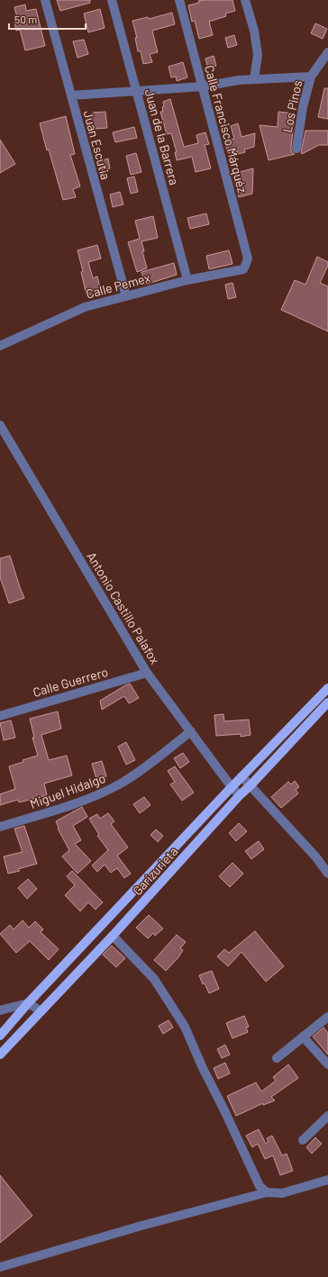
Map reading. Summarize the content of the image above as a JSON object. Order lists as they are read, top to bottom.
{
  "streets": {
    "main road": ["Garizurieta"],
    "street": [
      "Los Pinos",
      "Calle Francisco Márquéz",
      "Juan de la Barrera",
      "Juan Escutia",
      "Calle Pemex",
      "Antonio Castillo Palafox",
      "Calle Guerrero",
      "Miguel Hidalgo"
    ]
  },
  "crossings": [
    ["Calle Francisco Márquéz", "Calle Pemex"],
    ["Juan de la Barrera", "Calle Pemex"],
    ["Juan Escutia", "Calle Pemex"],
    ["Antonio Castillo Palafox", "Calle Guerrero"],
    ["Antonio Castillo Palafox", "Miguel Hidalgo"],
    ["Antonio Castillo Palafox", "Garizurieta"]
  ],
  "scale_bar": "50 m"
}
